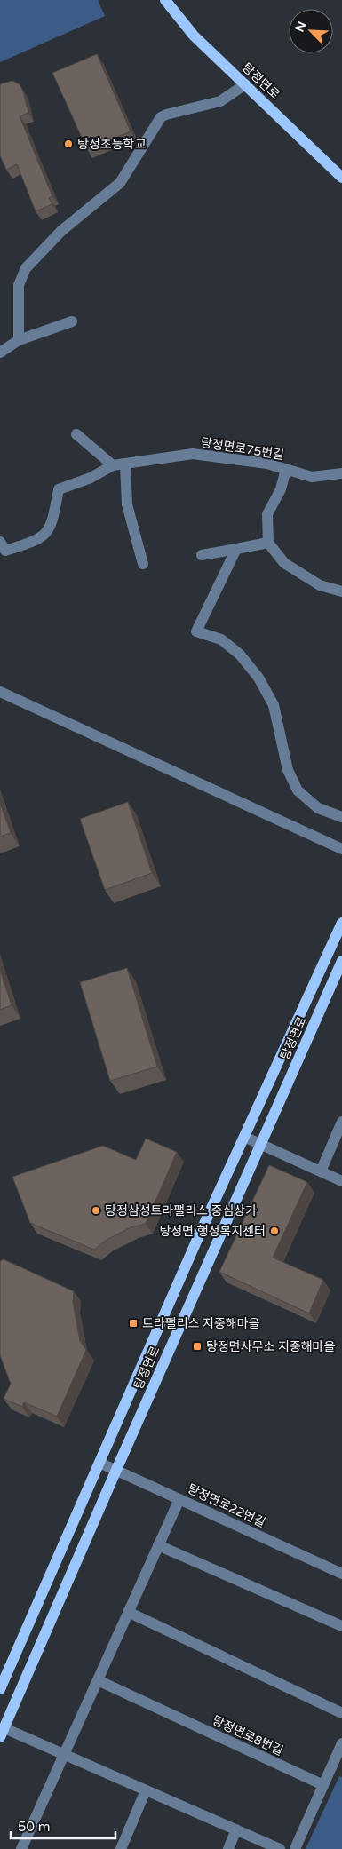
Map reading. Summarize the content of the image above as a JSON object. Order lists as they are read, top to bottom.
{
  "streets": {
    "main road": ["탕정면로"],
    "street": ["탕정면로75번길", "탕정면로22번길", "탕정면로8번길"]
  },
  "crossings": [
    ["탕정면로", "탕정면로22번길"]
  ],
  "places": {
    "other": ["탕정초등학교", "탕정삼성트라팰리스 중심상가", "탕정면 행정복지센터"],
    "transit": ["트라팰리스 지중해마을", "탕정면사무소 지중해마을"]
  },
  "scale_bar": "50 m",
  "north": "top left"
}
